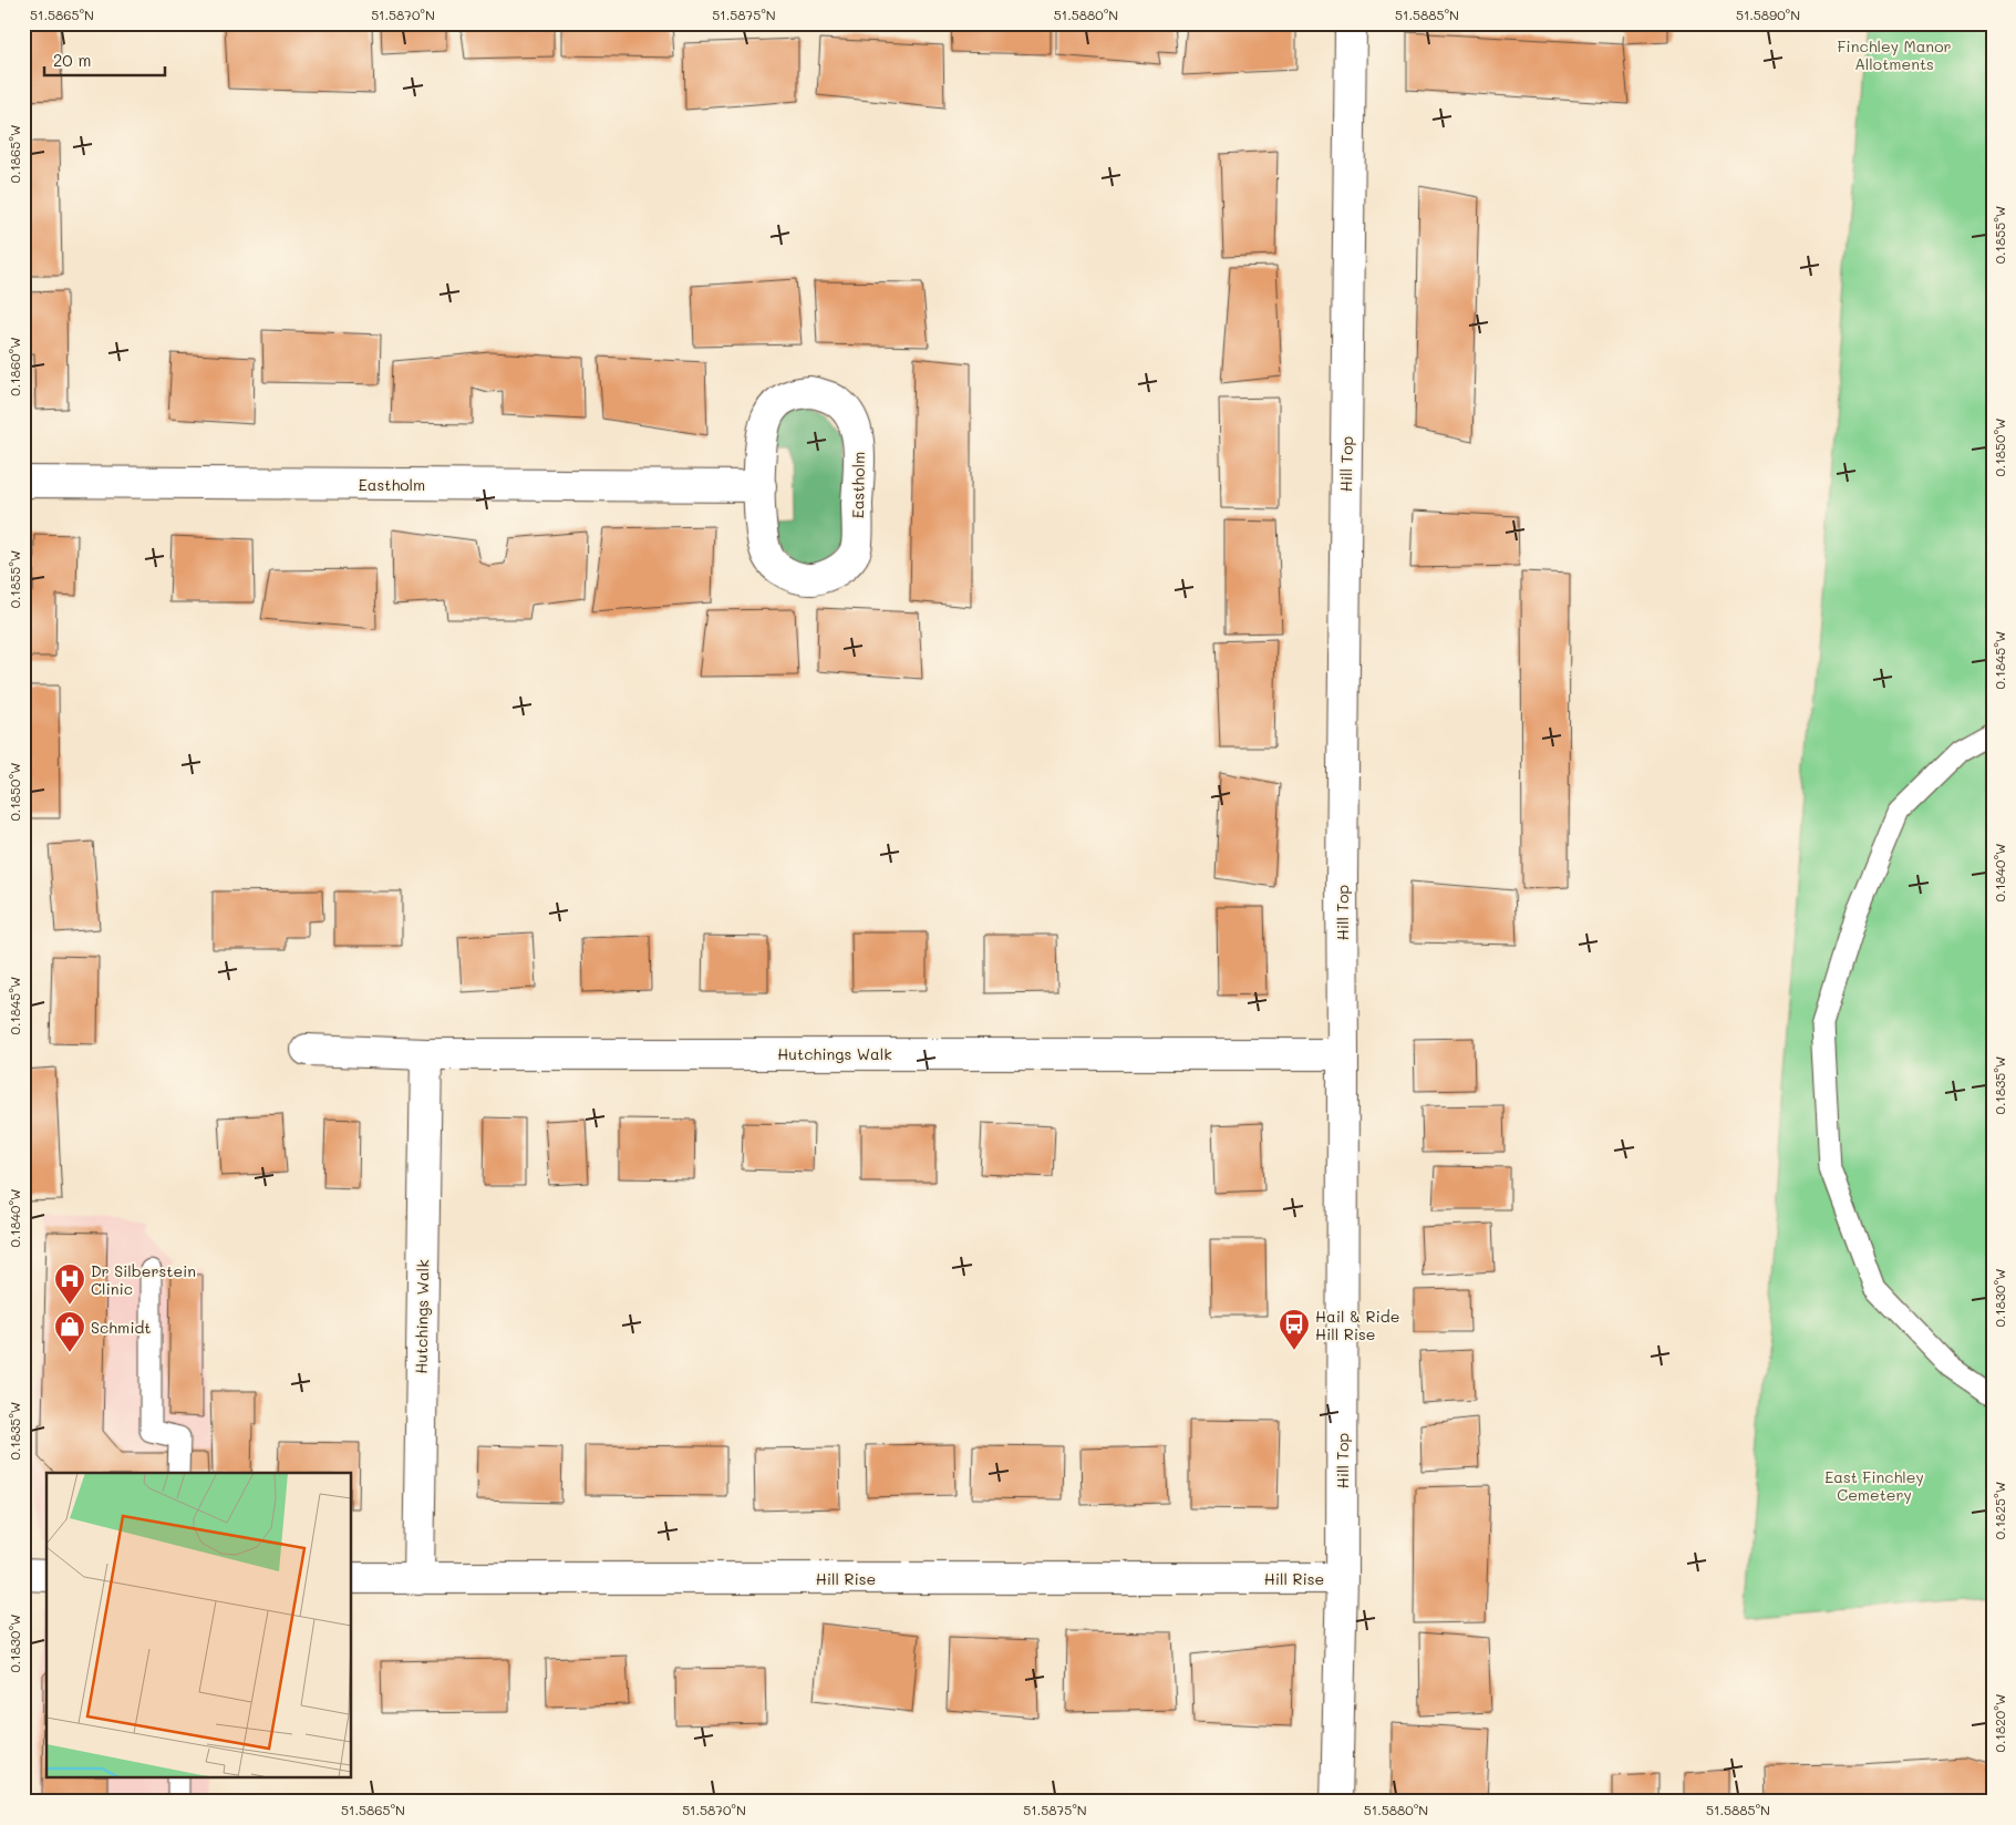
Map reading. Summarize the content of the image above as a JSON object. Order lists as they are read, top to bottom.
{
  "streets": {
    "street": [
      "Hill Top",
      "Eastholm",
      "Hutchings Walk",
      "Hill Rise"
    ]
  },
  "crossings": [
    ["Hill Top", "Hutchings Walk"],
    ["Hill Top", "Hill Rise"],
    ["Hutchings Walk", "Hill Rise"]
  ],
  "parks": ["Finchley Manor Allotments", "East Finchley Cemetery"],
  "places": {
    "hospital": ["Dr Silberstein Clinic"],
    "bus stop": ["Hail & Ride Hill Rise"],
    "shop": ["Schmidt"]
  },
  "scale_bar": "20 m",
  "coordinates": [
    "51.5865°N",
    "51.5870°N",
    "51.5875°N",
    "51.5880°N",
    "51.5885°N",
    "51.5890°N",
    "0.1865°W",
    "0.1855°W",
    "0.1860°W",
    "0.1850°W",
    "0.1845°W",
    "0.1840°W",
    "0.1835°W",
    "0.1830°W",
    "0.1825°W",
    "0.1820°W"
  ]
}
